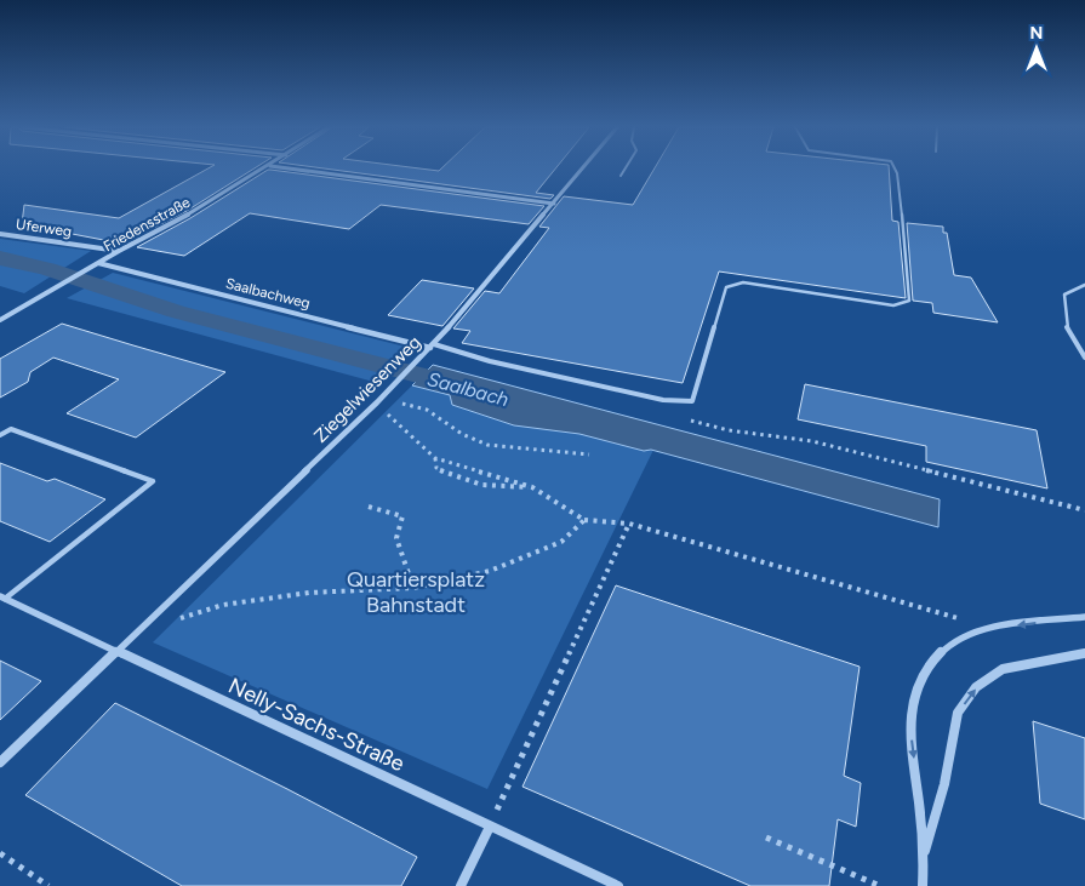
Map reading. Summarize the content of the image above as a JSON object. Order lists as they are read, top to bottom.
{
  "streets": {
    "street": [
      "Friedensstraße",
      "Uferweg",
      "Saalbachweg",
      "Ziegelwiesenweg",
      "Nelly-Sachs-Straße"
    ]
  },
  "crossings": [
    ["Friedensstraße", "Uferweg"],
    ["Friedensstraße", "Saalbachweg"],
    ["Saalbachweg", "Ziegelwiesenweg"],
    ["Ziegelwiesenweg", "Nelly-Sachs-Straße"]
  ],
  "water": ["Saalbach"],
  "parks": ["Quartiersplatz Bahnstadt"],
  "north": "top"
}
